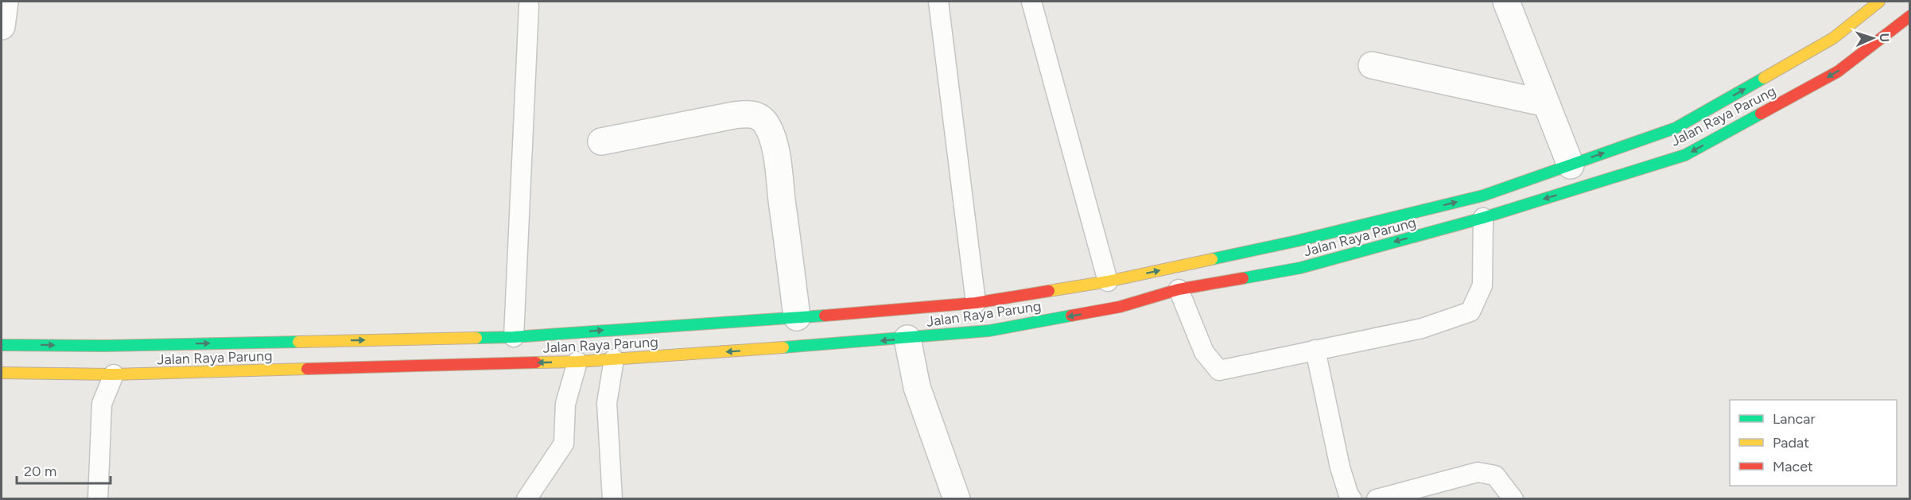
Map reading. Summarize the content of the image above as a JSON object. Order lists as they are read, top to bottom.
{
  "streets": {
    "highway": ["Jalan Raya Parung"]
  },
  "legend": ["Lancar", "Padat", "Macet"],
  "scale_bar": "20 m",
  "north": "right"
}
